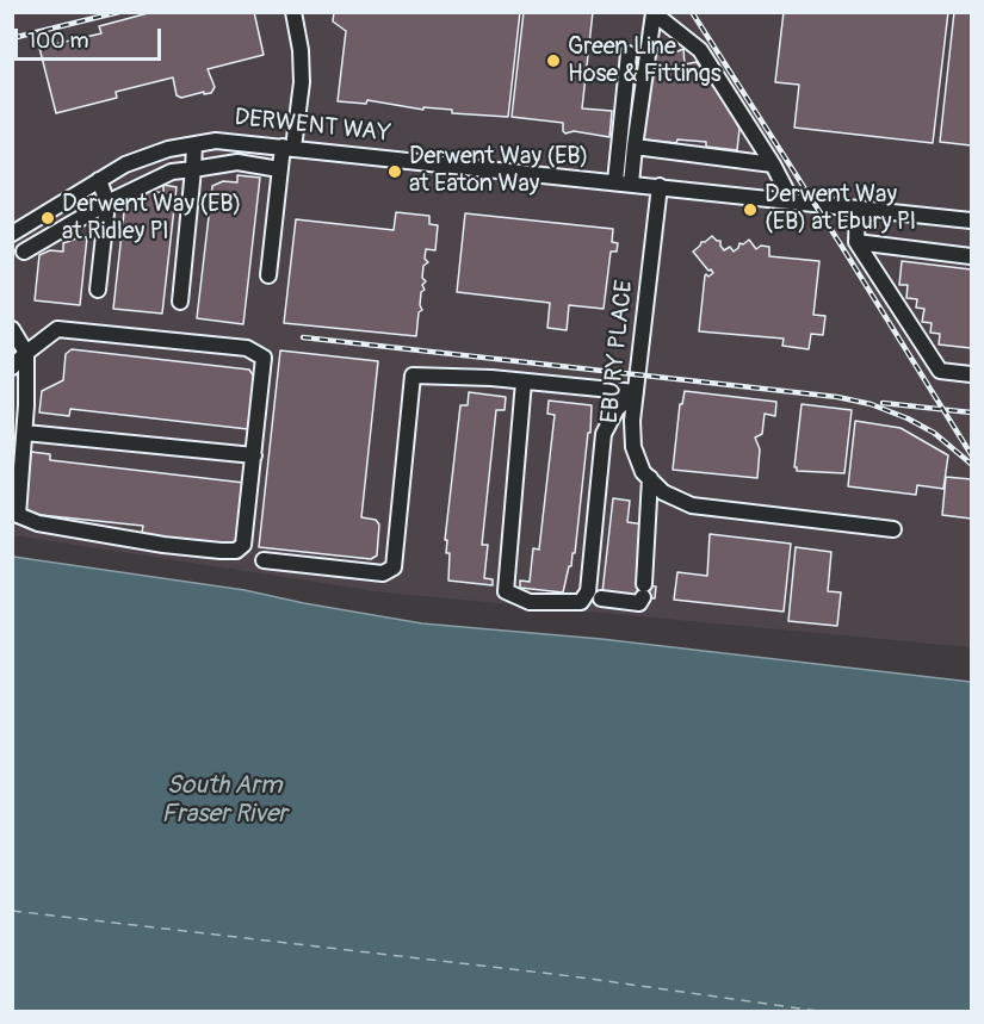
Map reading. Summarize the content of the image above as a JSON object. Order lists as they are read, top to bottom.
{
  "streets": {
    "street": ["DERWENT WAY", "EBURY PLACE"]
  },
  "crossings": [
    ["DERWENT WAY", "EBURY PLACE"]
  ],
  "water": ["South Arm Fraser River"],
  "places": [
    "Green Line Hose & Fittings",
    "Derwent Way (EB) at Eaton Way",
    "Derwent Way (EB) at Ebury Pl",
    "Derwent Way (EB) at Ridley Pl"
  ],
  "scale_bar": "100 m"
}
